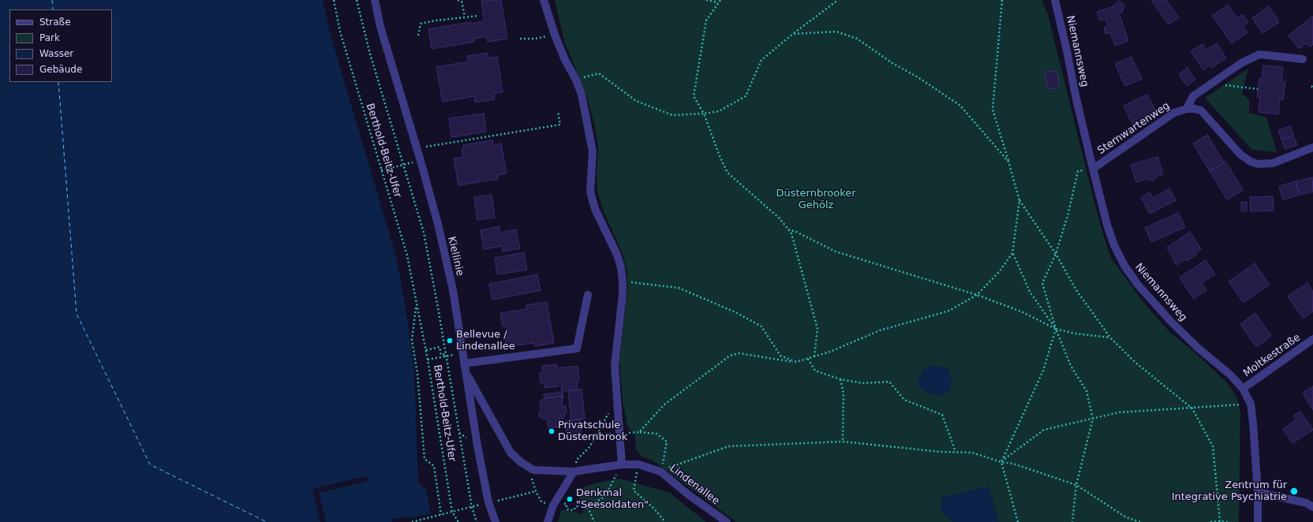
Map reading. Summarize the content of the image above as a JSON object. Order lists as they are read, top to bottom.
{
  "streets": {
    "street": [
      "Niemannsweg",
      "Sternwartenweg",
      "Kiellinie",
      "Moltkestraße",
      "Lindenallee"
    ],
    "path": ["Berthold-Beitz-Ufer"]
  },
  "crossings": [
    ["Niemannsweg", "Sternwartenweg"],
    ["Niemannsweg", "Moltkestraße"]
  ],
  "parks": ["Düsternbrooker Gehölz"],
  "places": [
    "Bellevue / Lindenallee",
    "Privatschule Düsternbrook",
    "Zentrum für Integrative Psychiatrie",
    "Denkmal \"Seesoldaten\""
  ],
  "legend": [
    "Straße",
    "Park",
    "Wasser",
    "Gebäude"
  ]
}
